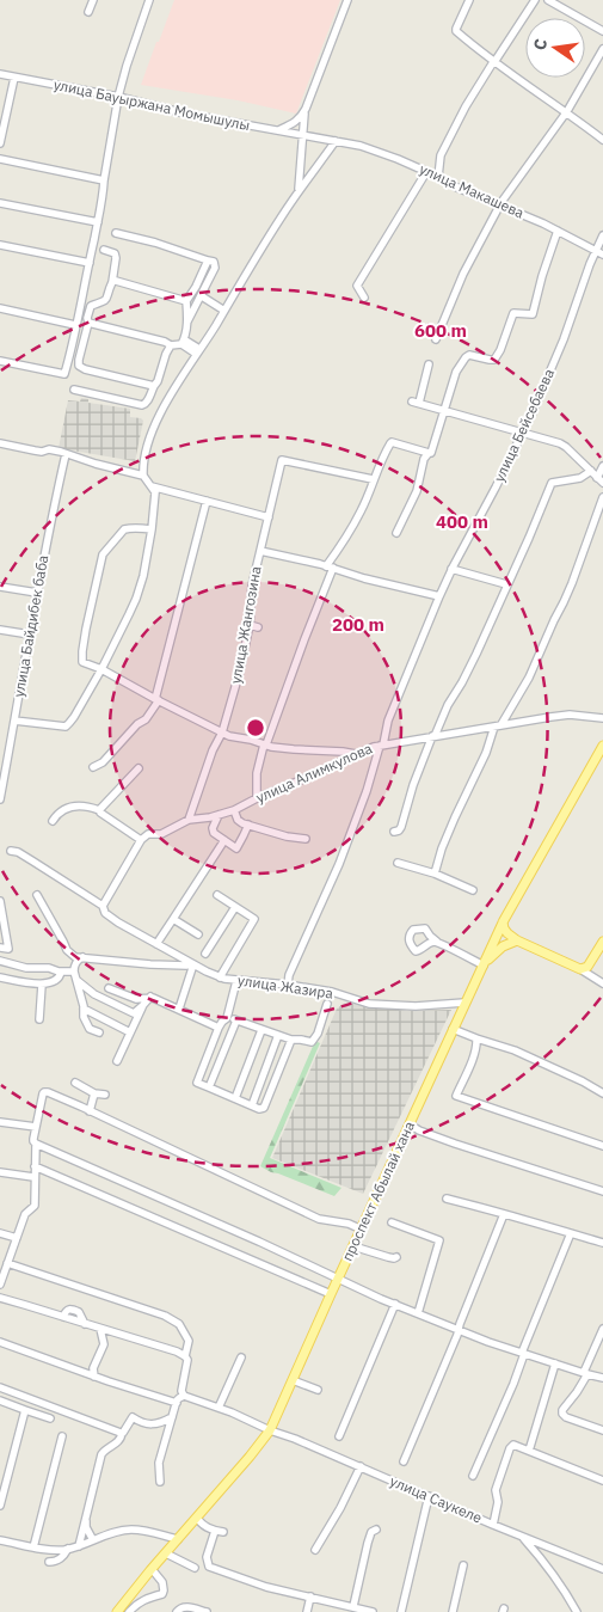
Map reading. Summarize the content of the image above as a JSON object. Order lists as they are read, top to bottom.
{
  "streets": {
    "main road": ["проспект Абылай хана"],
    "street": [
      "улица Бауыржана Момышулы",
      "улица Макашева",
      "улица Бейсебаева",
      "улица Жангозина",
      "улица Байдибек баба",
      "улица Алимкулова",
      "улица Жазира",
      "улица Саукеле"
    ]
  },
  "crossings": [
    ["улица Бауыржана Момышулы", "улица Макашева"],
    ["улица Макашева", "улица Бейсебаева"],
    ["улица Бейсебаева", "улица Алимкулова"],
    ["улица Бейсебаева", "улица Жазира"],
    ["улица Жангозина", "улица Алимкулова"],
    ["улица Жазира", "проспект Абылай хана"],
    ["проспект Абылай хана", "улица Саукеле"]
  ],
  "north": "left",
  "rings": ["600 m", "400 m", "200 m"]
}
